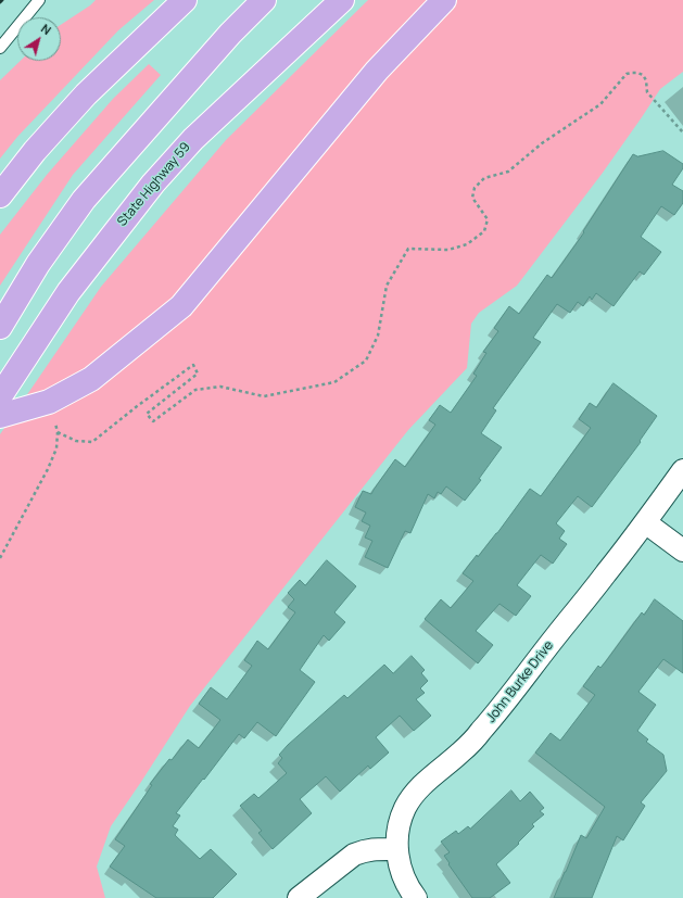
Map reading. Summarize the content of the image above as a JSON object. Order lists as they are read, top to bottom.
{
  "streets": {
    "main road": ["State Highway 59"],
    "street": ["John Burke Drive"]
  },
  "north": "top right"
}
